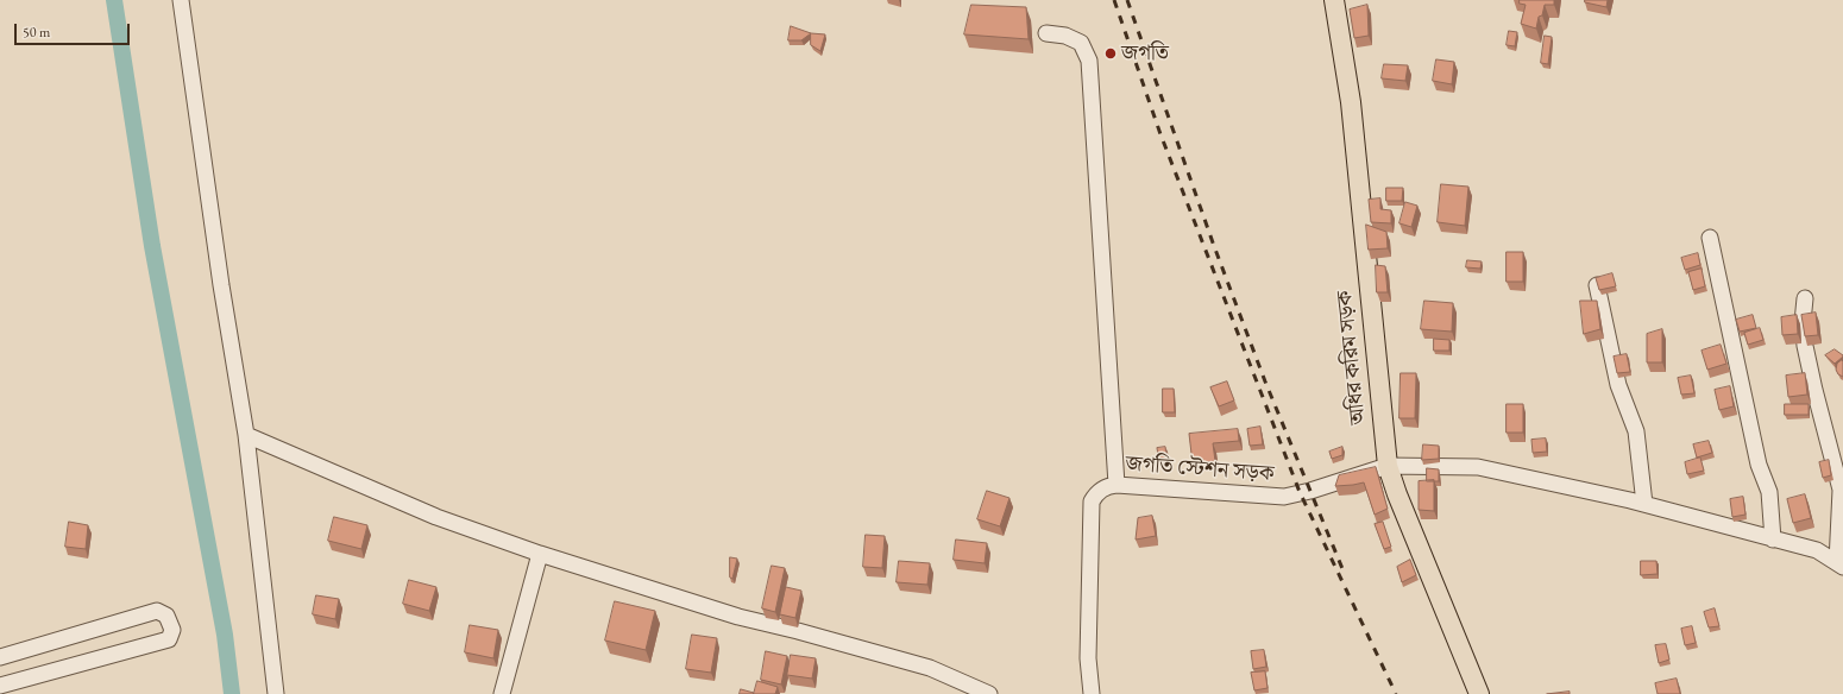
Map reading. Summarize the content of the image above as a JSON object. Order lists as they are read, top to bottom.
{
  "streets": {
    "main road": ["অধির করিম সড়ক"],
    "street": ["জগতি স্টেশন সড়ক"]
  },
  "crossings": [
    ["অধির করিম সড়ক", "জগতি স্টেশন সড়ক"]
  ],
  "places": ["জগতি"],
  "scale_bar": "50 m"
}
